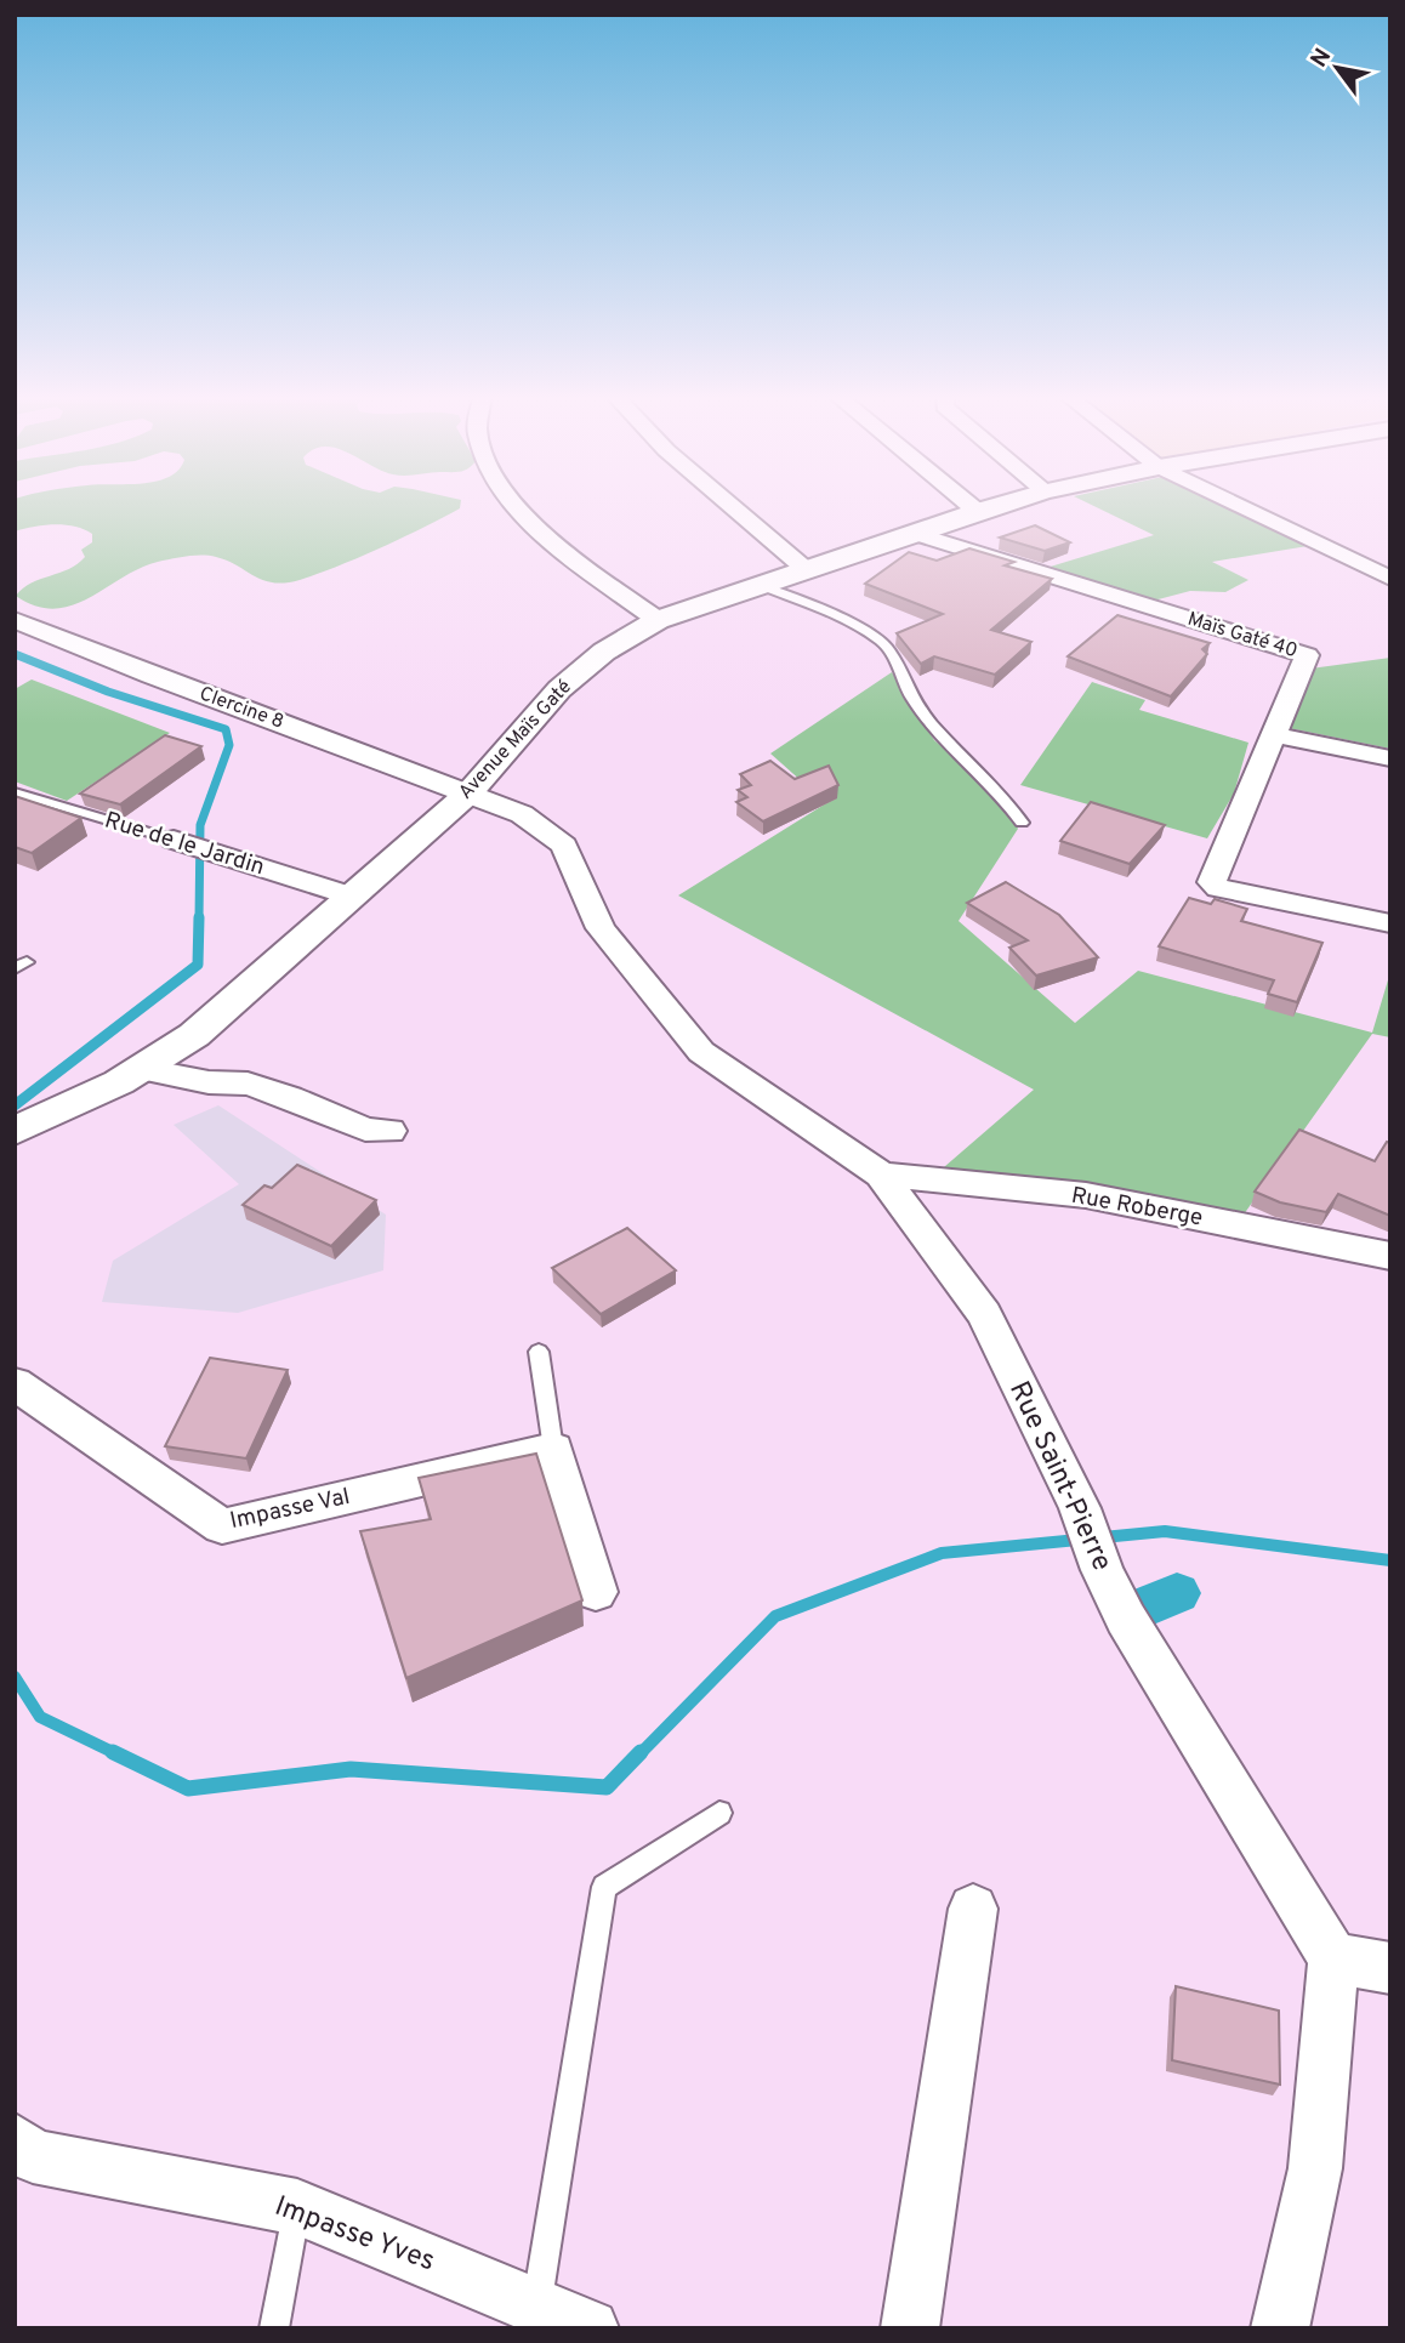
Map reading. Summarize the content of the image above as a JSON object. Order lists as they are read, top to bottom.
{
  "streets": {
    "street": [
      "Maïs Gaté 40",
      "Clercine 8",
      "Avenue Maïs Gaté",
      "Rue de le Jardin",
      "Rue Roberge",
      "Rue Saint-Pierre",
      "Impasse Val",
      "Impasse Yves"
    ]
  },
  "crossings": [
    ["Maïs Gaté 40", "Avenue Maïs Gaté"],
    ["Clercine 8", "Avenue Maïs Gaté"],
    ["Clercine 8", "Rue Saint-Pierre"],
    ["Avenue Maïs Gaté", "Rue de le Jardin"],
    ["Avenue Maïs Gaté", "Rue Saint-Pierre"],
    ["Rue Roberge", "Rue Saint-Pierre"]
  ],
  "north": "top left"
}
